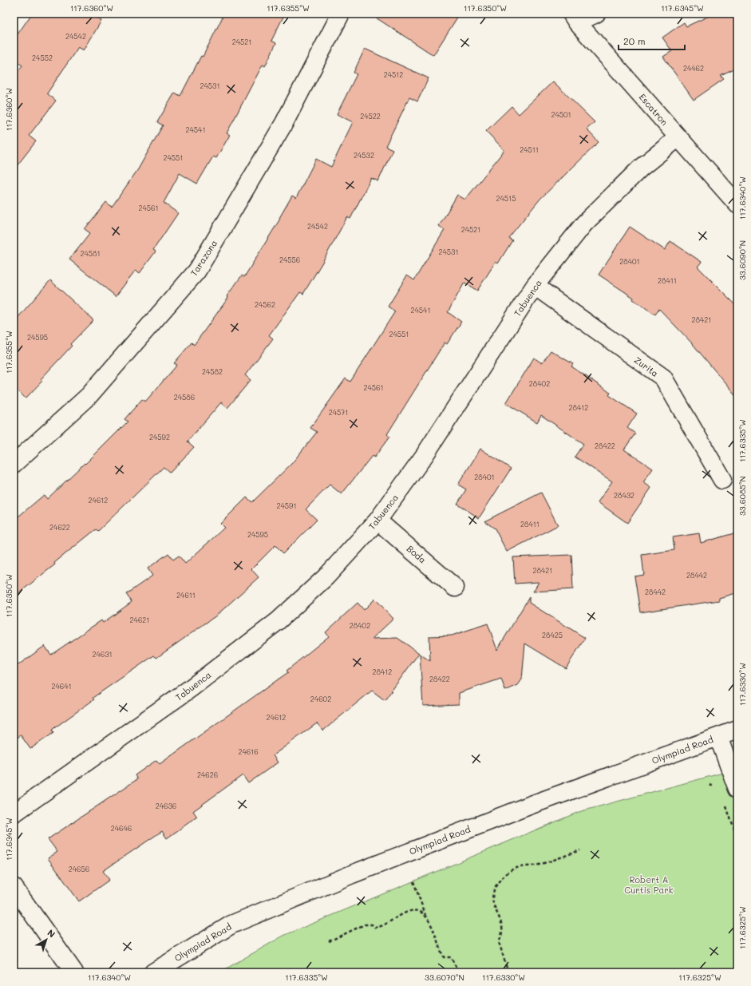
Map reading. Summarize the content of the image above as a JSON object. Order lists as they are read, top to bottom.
{
  "streets": {
    "street": [
      "Escatron",
      "Tarazona",
      "Tabuenca",
      "Zurita",
      "Boda",
      "Olympiad Road"
    ]
  },
  "crossings": [
    ["Escatron", "Tabuenca"],
    ["Tabuenca", "Zurita"],
    ["Tabuenca", "Boda"]
  ],
  "parks": ["Robert A Curtis Park"],
  "house_numbers": [
    "24542",
    "24521",
    "24552",
    "24462",
    "24512",
    "24531",
    "24501",
    "24522",
    "24541",
    "24511",
    "24532",
    "24551",
    "24515",
    "24561",
    "24542",
    "24521",
    "24531",
    "24581",
    "24556",
    "28401",
    "28411",
    "24562",
    "24541",
    "28421",
    "24551",
    "24595",
    "24582",
    "28402",
    "24561",
    "24586",
    "28412",
    "24571",
    "24592",
    "28422",
    "28401",
    "28432",
    "24612",
    "24591",
    "28411",
    "24622",
    "24595",
    "28421",
    "28442",
    "28442",
    "24611",
    "24621",
    "28402",
    "28425",
    "24631",
    "28412",
    "28422",
    "24641",
    "24602",
    "24612",
    "24616",
    "24626",
    "24636",
    "24646",
    "24656"
  ],
  "scale_bar": "20 m",
  "north": "top right",
  "coordinates": [
    "117.6360°W",
    "117.6355°W",
    "117.6350°W",
    "117.6345°W",
    "117.6340°W",
    "33.6090°N",
    "117.6335°W",
    "33.6085°N",
    "117.6330°W",
    "117.6325°W",
    "33.6070°N"
  ]
}
